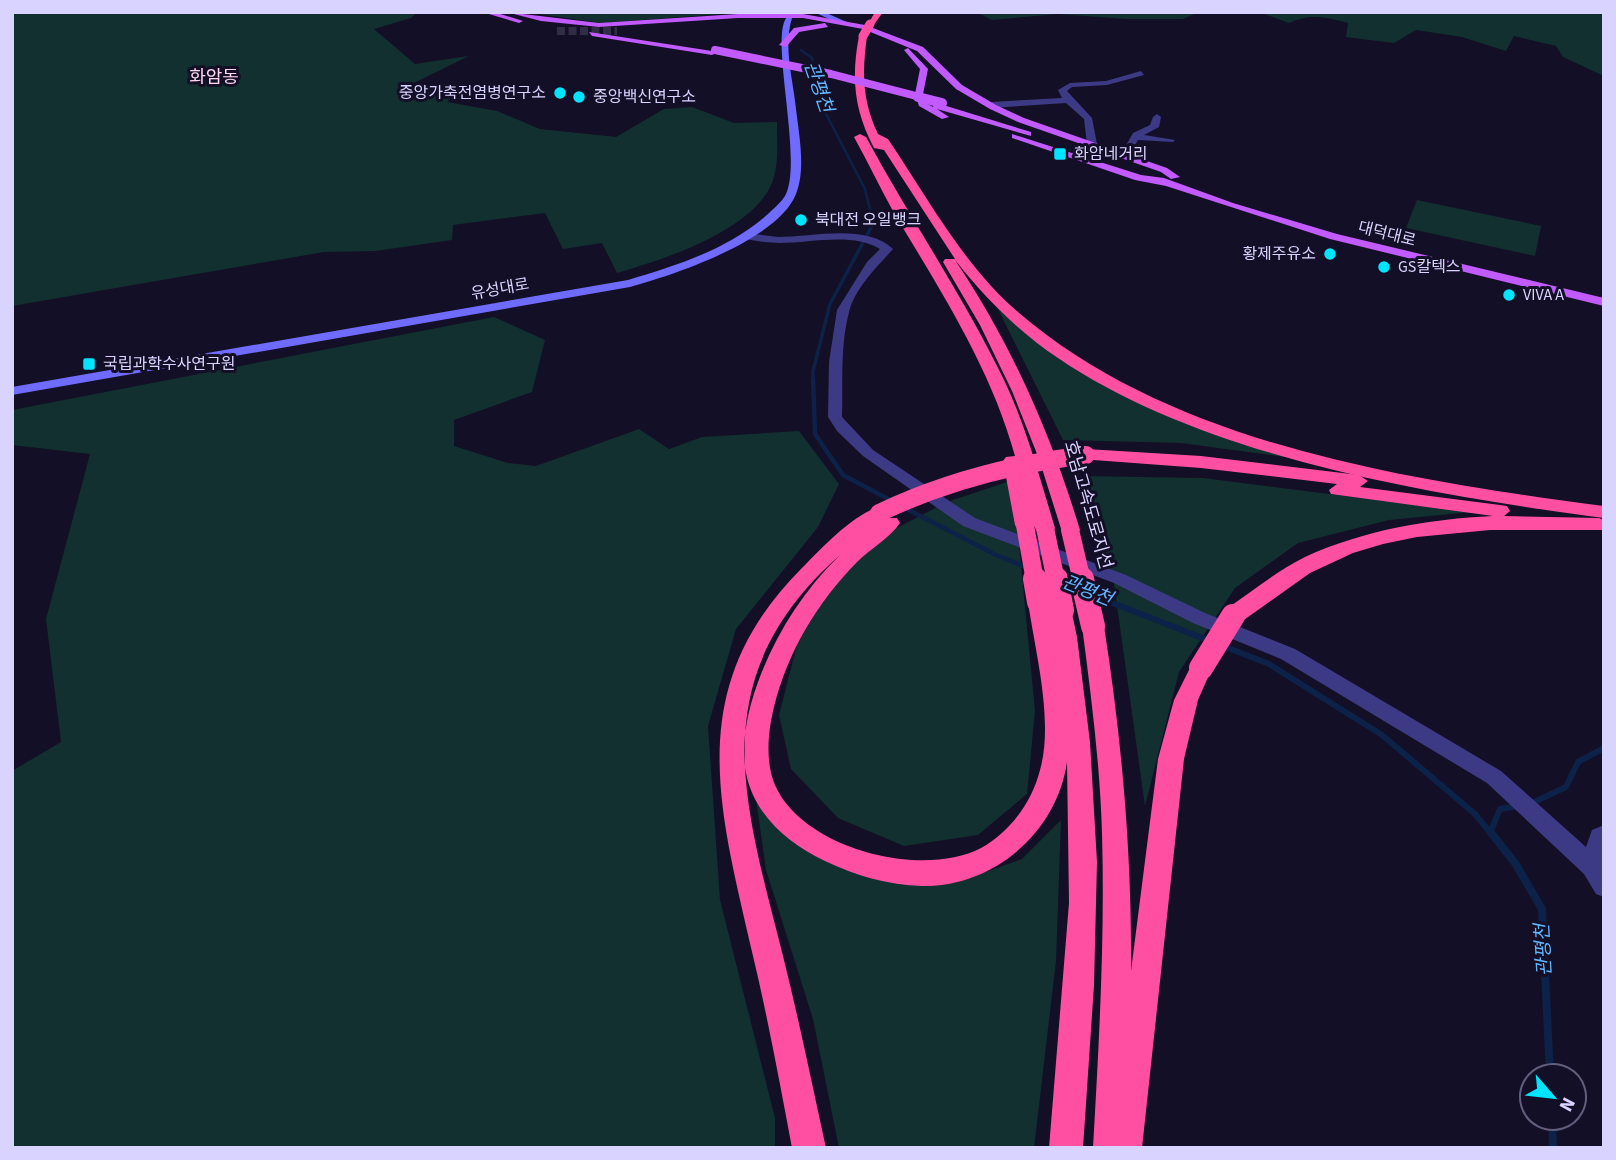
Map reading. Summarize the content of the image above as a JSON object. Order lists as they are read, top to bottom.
{
  "streets": {
    "highway": ["호남고속도로지선"],
    "main road": ["대덕대로", "유성대로"]
  },
  "crossings": [
    ["대덕대로", "유성대로"],
    ["대덕대로", "호남고속도로지선"]
  ],
  "districts": ["화암동"],
  "water": ["관평천"],
  "places": {
    "other": [
      "중앙가축전염병연구소",
      "중앙백신연구소",
      "북대전 오일뱅크",
      "황제주유소",
      "GS칼텍스",
      "VIVA A"
    ],
    "transit": ["화암네거리", "국립과학수사연구원"]
  },
  "north": "bottom right"
}
